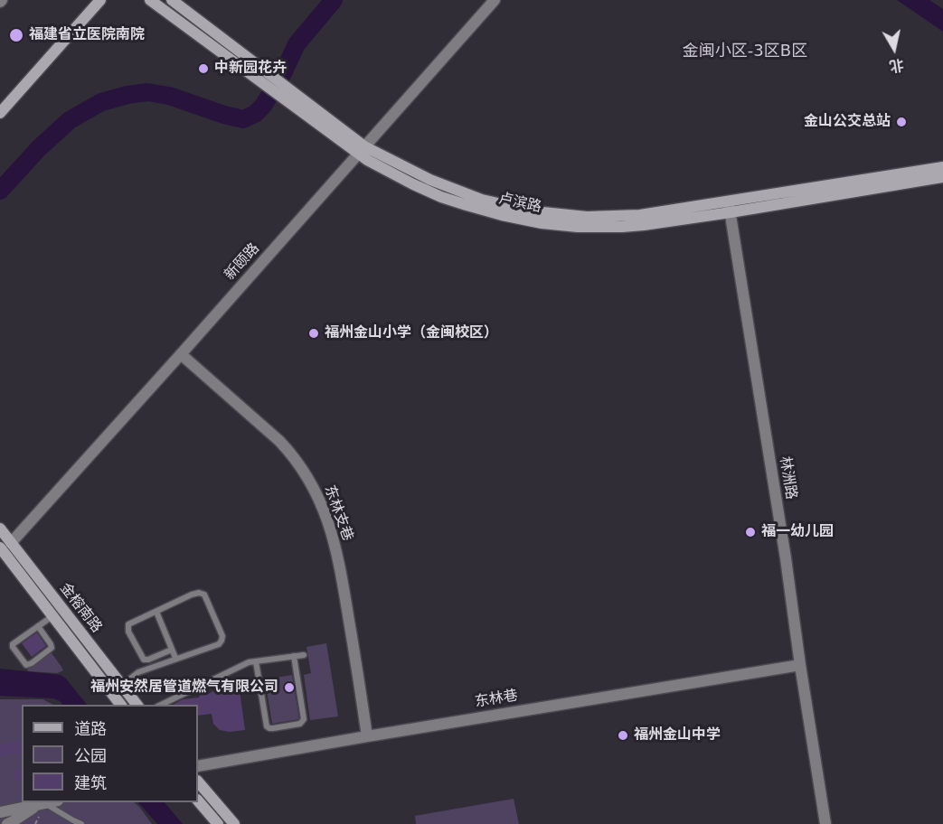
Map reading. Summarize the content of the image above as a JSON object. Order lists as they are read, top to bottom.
{
  "streets": {
    "main road": ["卢滨路", "金榕南路"],
    "street": [
      "新颐路",
      "林洲路",
      "东林支巷",
      "东林巷"
    ]
  },
  "crossings": [
    ["卢滨路", "新颐路"],
    ["卢滨路", "林洲路"],
    ["新颐路", "东林支巷"],
    ["新颐路", "金榕南路"],
    ["林洲路", "东林巷"],
    ["东林支巷", "东林巷"]
  ],
  "districts": ["金闽小区-3区B区"],
  "places": [
    "福建省立医院南院",
    "中新园花卉",
    "金山公交总站",
    "福州金山小学（金闽校区）",
    "福一幼儿园",
    "福州安然居管道燃气有限公司",
    "福州金山中学"
  ],
  "legend": ["道路", "公园", "建筑"],
  "north": "bottom"
}
